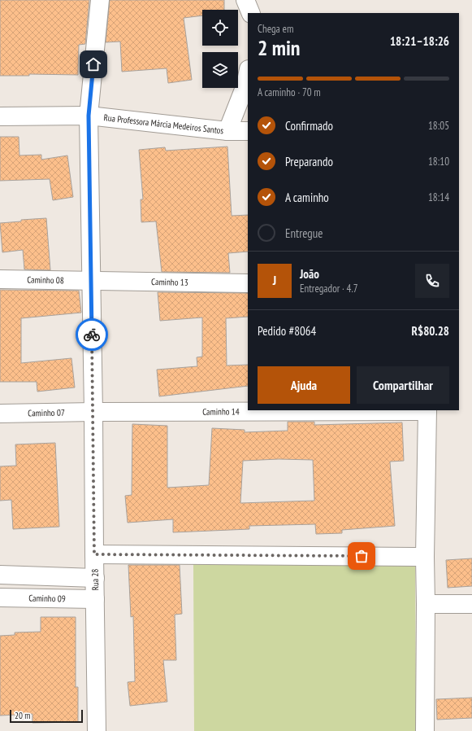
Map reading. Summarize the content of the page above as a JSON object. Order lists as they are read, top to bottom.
{
  "streets": {
    "street": [
      "Rua Professora Márcia Medeiros Santos",
      "Caminho 08",
      "Caminho 13",
      "Caminho 14",
      "Caminho 07",
      "Rua 28",
      "Caminho 09"
    ]
  },
  "crossings": [
    ["Rua Professora Márcia Medeiros Santos", "Rua 28"],
    ["Caminho 08", "Caminho 13"],
    ["Caminho 08", "Rua 28"],
    ["Caminho 13", "Rua 28"],
    ["Caminho 14", "Caminho 07"],
    ["Caminho 14", "Rua 28"],
    ["Caminho 07", "Rua 28"],
    ["Rua 28", "Caminho 09"]
  ],
  "scale_bar": "20 m",
  "page": {
    "heading": ["2 min", "Chega em", "18:21–18:26"],
    "panel": [
      "João",
      "Entregador · 4.7",
      "Pedido #8064",
      "R$80.28"
    ],
    "bar": "A caminho · 70 m",
    "list": [
      ["Confirmado", "18:05"],
      ["Preparando", "18:10"],
      ["A caminho", "18:14"],
      "Entregue"
    ],
    "round": "J",
    "buttons": ["Ajuda", "Compartilhar"],
    "scale": "20 m"
  }
}
